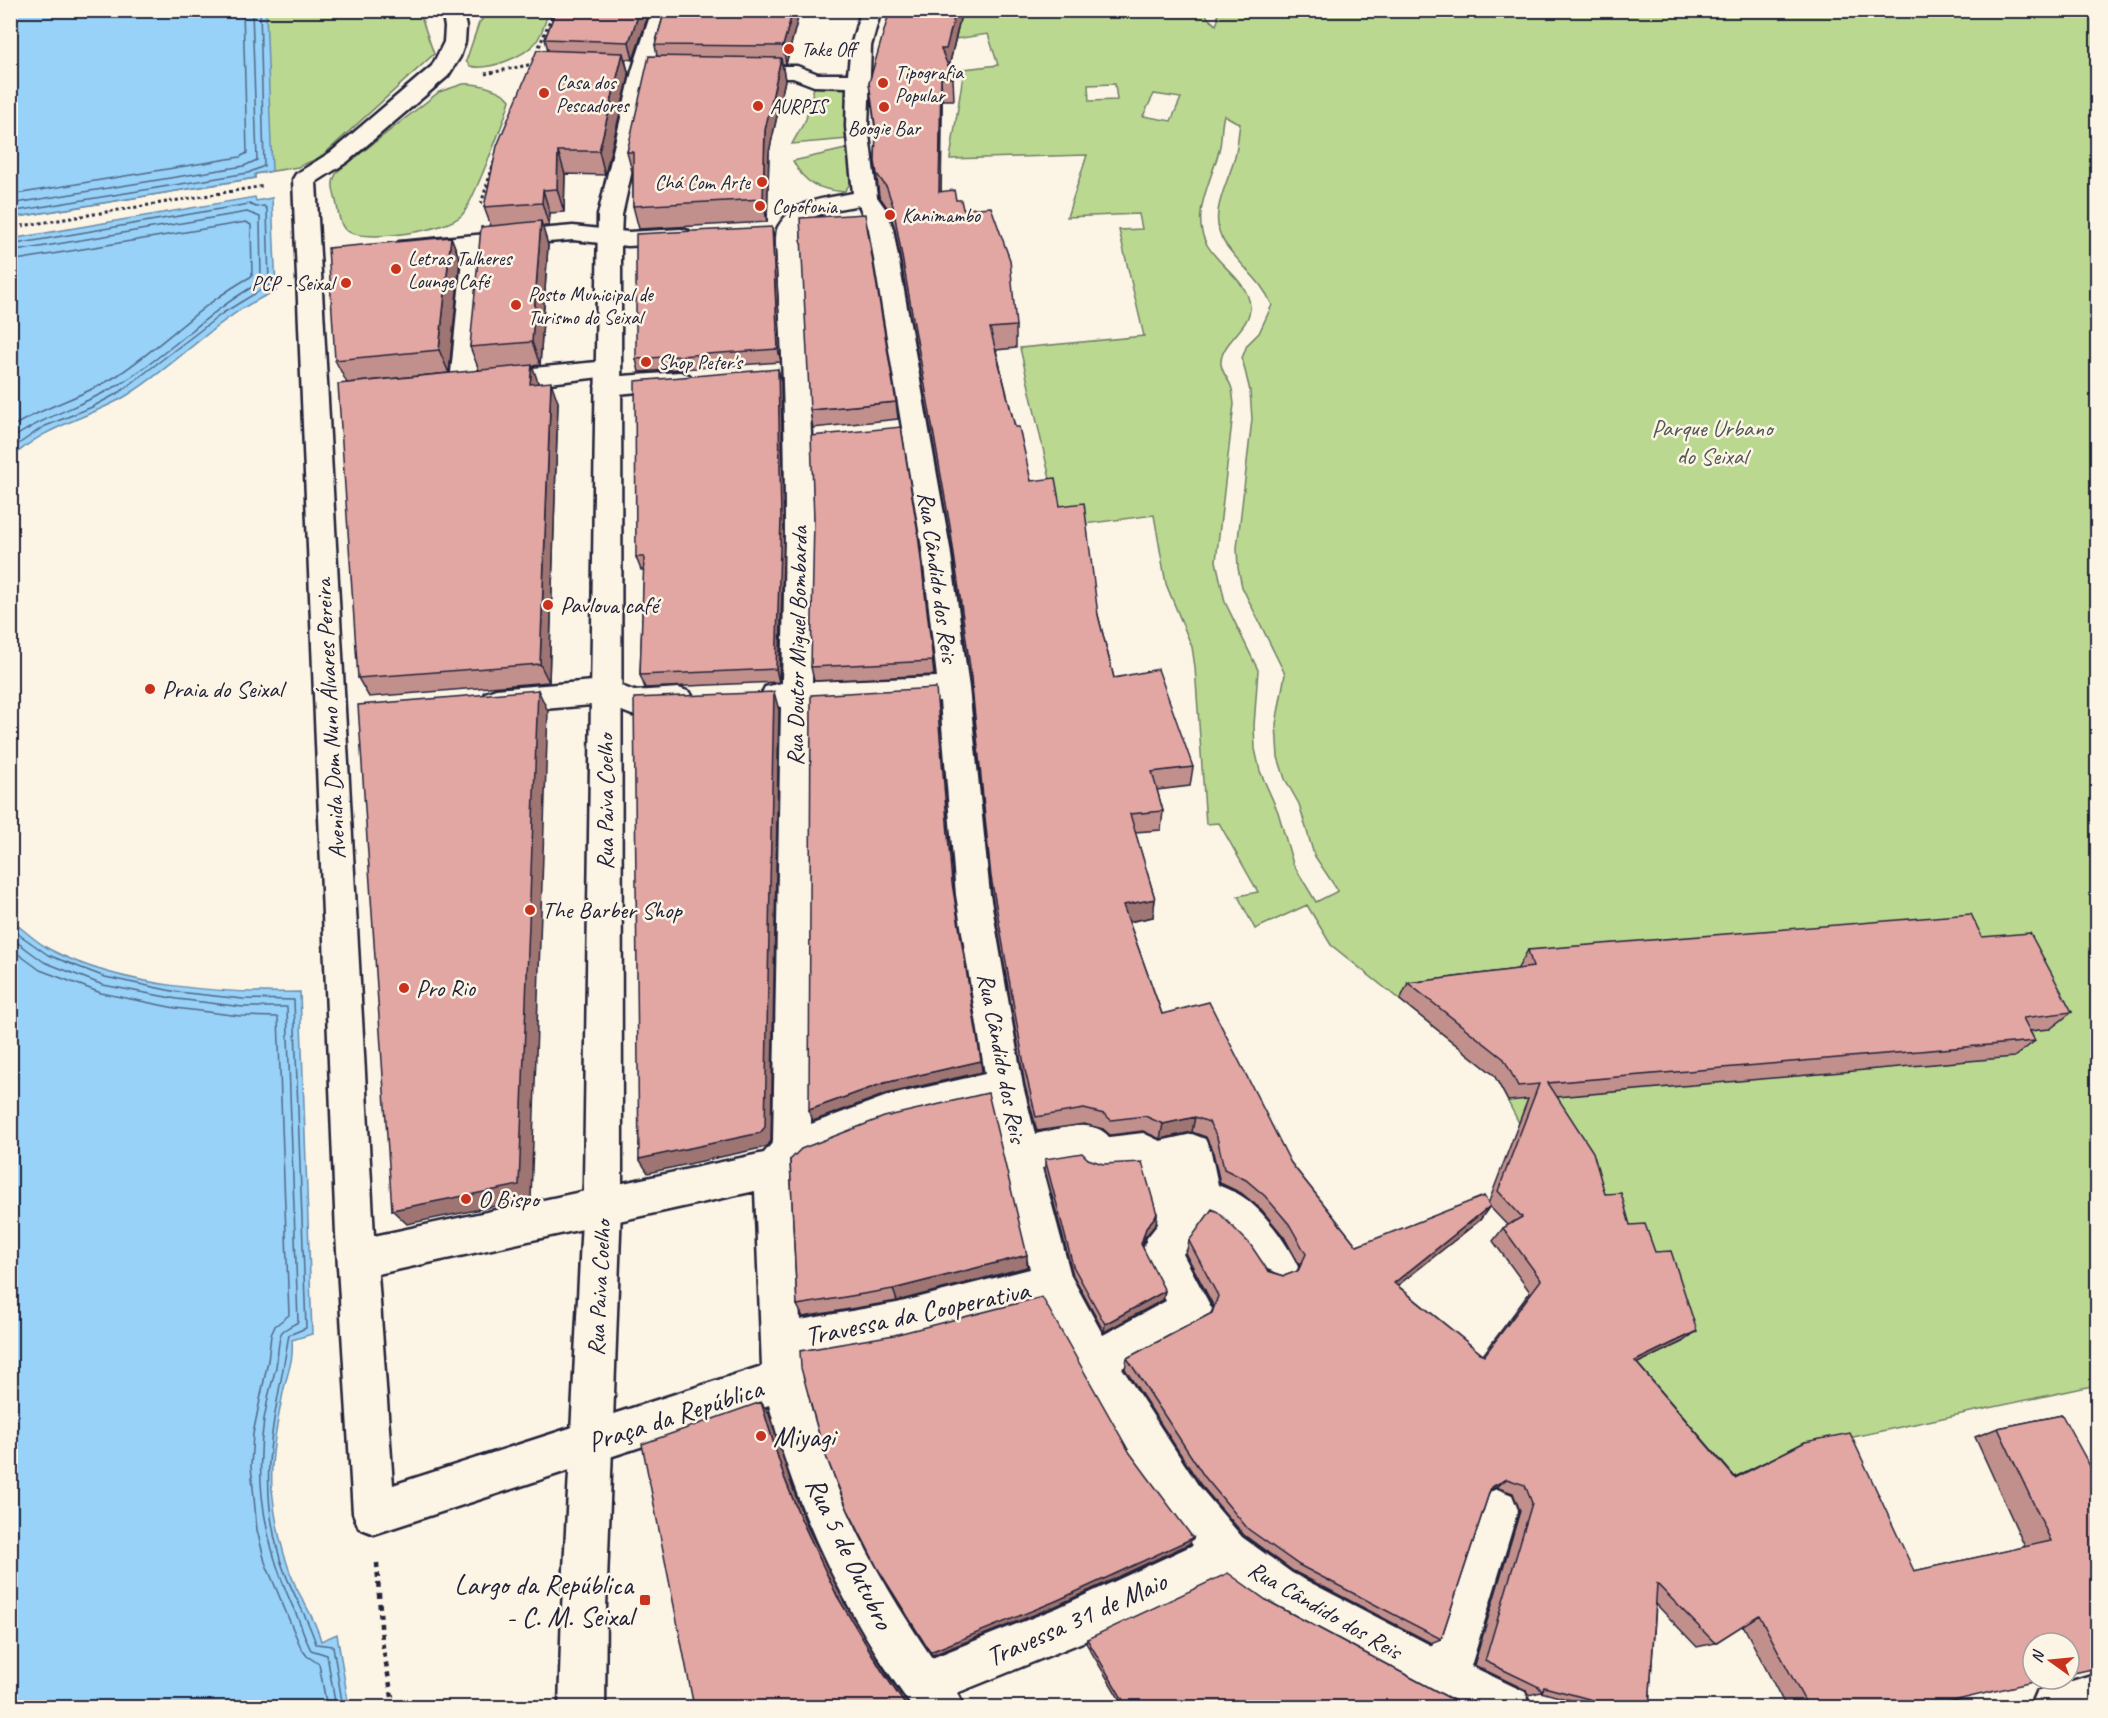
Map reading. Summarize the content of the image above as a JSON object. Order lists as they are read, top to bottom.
{
  "streets": {
    "street": [
      "Rua Cândido dos Reis",
      "Rua Doutor Miguel Bombarda",
      "Avenida Dom Nuno Álvares Pereira",
      "Rua Paiva Coelho",
      "Travessa da Cooperativa",
      "Praça da República",
      "Rua 5 de Outubro",
      "Travessa 31 de Maio"
    ]
  },
  "crossings": [
    ["Rua Cândido dos Reis", "Rua Doutor Miguel Bombarda"],
    ["Rua Cândido dos Reis", "Travessa da Cooperativa"],
    ["Rua Cândido dos Reis", "Travessa 31 de Maio"],
    ["Rua Paiva Coelho", "Praça da República"],
    ["Travessa da Cooperativa", "Praça da República"],
    ["Travessa da Cooperativa", "Rua 5 de Outubro"],
    ["Praça da República", "Rua 5 de Outubro"],
    ["Rua 5 de Outubro", "Travessa 31 de Maio"]
  ],
  "parks": ["Parque Urbano do Seixal"],
  "places": {
    "other": [
      "Take Off",
      "Tipografia Popular",
      "Casa dos Pescadores",
      "AURPIS",
      "Boogie Bar",
      "Chá Com Arte",
      "Copofonia",
      "Kanimambo",
      "Letras Talheres Lounge Café",
      "PCP - Seixal",
      "Posto Municipal de Turismo do Seixal",
      "Shop Peter's",
      "Pavlova café",
      "Praia do Seixal",
      "The Barber Shop",
      "Pro Rio",
      "O Bispo",
      "Miyagi"
    ],
    "transit": ["Largo da República - C. M. Seixal"]
  },
  "north": "left"
}
